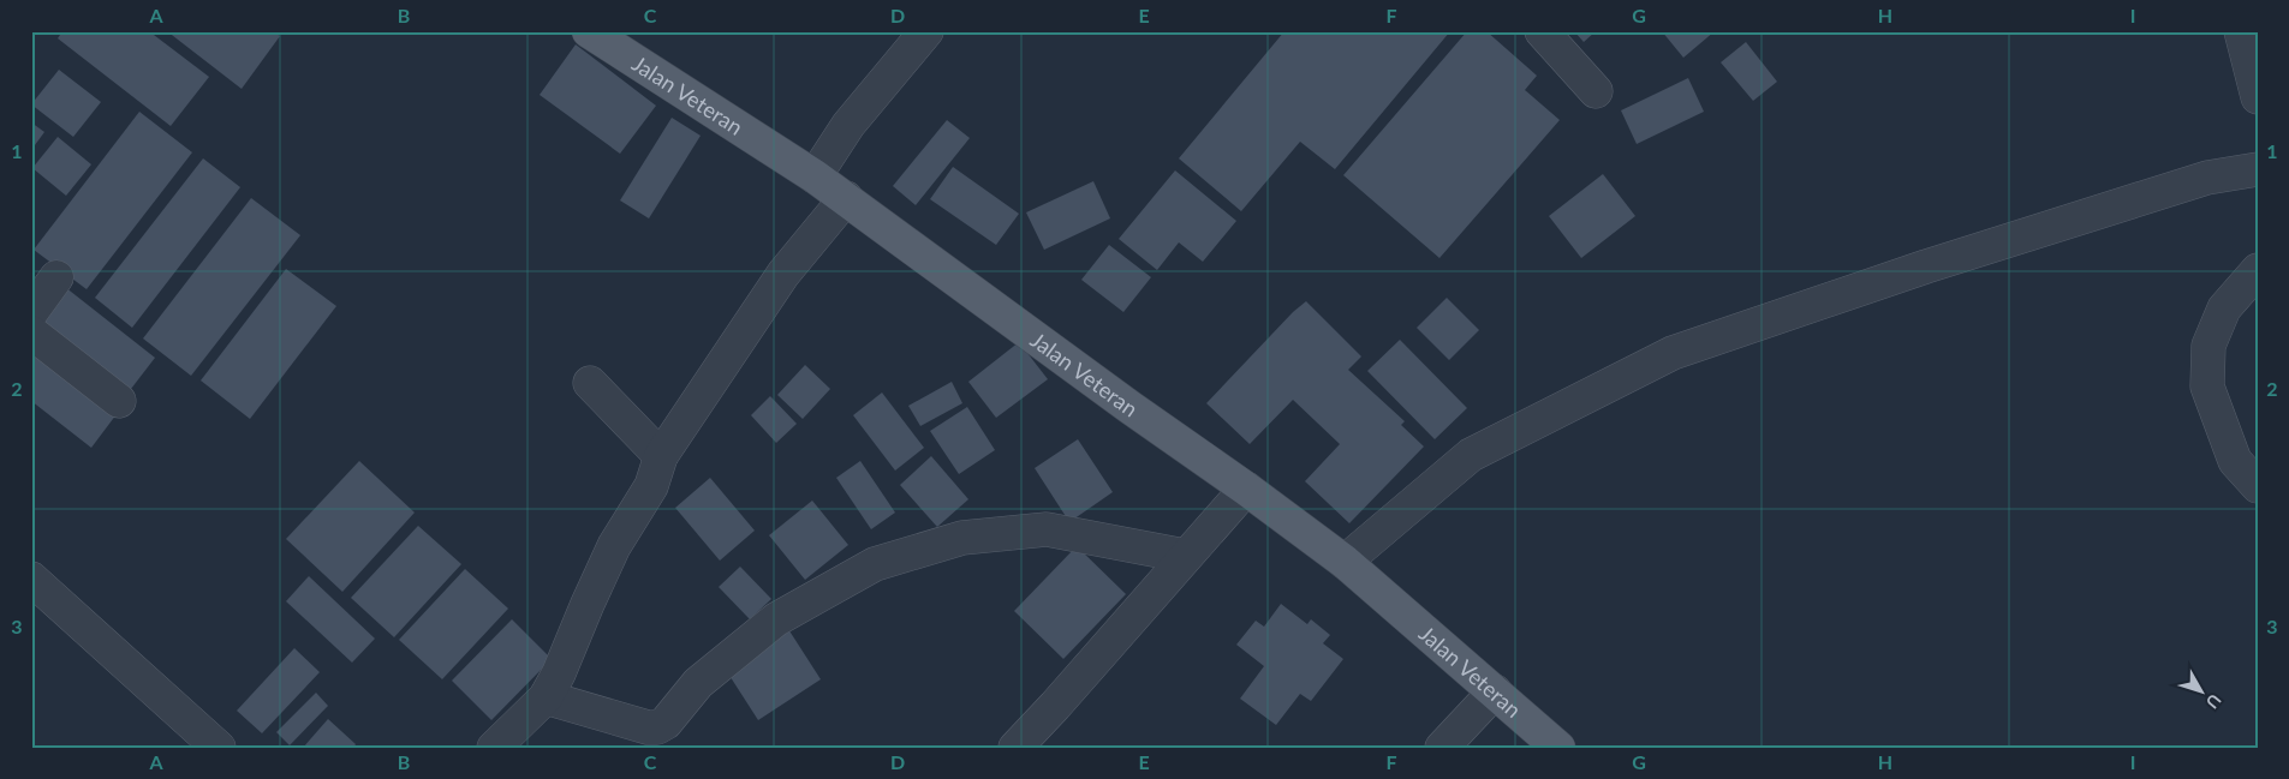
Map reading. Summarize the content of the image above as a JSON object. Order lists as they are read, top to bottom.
{
  "streets": {
    "main road": ["Jalan Veteran"]
  },
  "north": "bottom right",
  "grid": {
    "columns": [
      "A",
      "B",
      "C",
      "D",
      "E",
      "F",
      "G",
      "H",
      "I"
    ],
    "rows": ["1", "2", "3"]
  }
}
